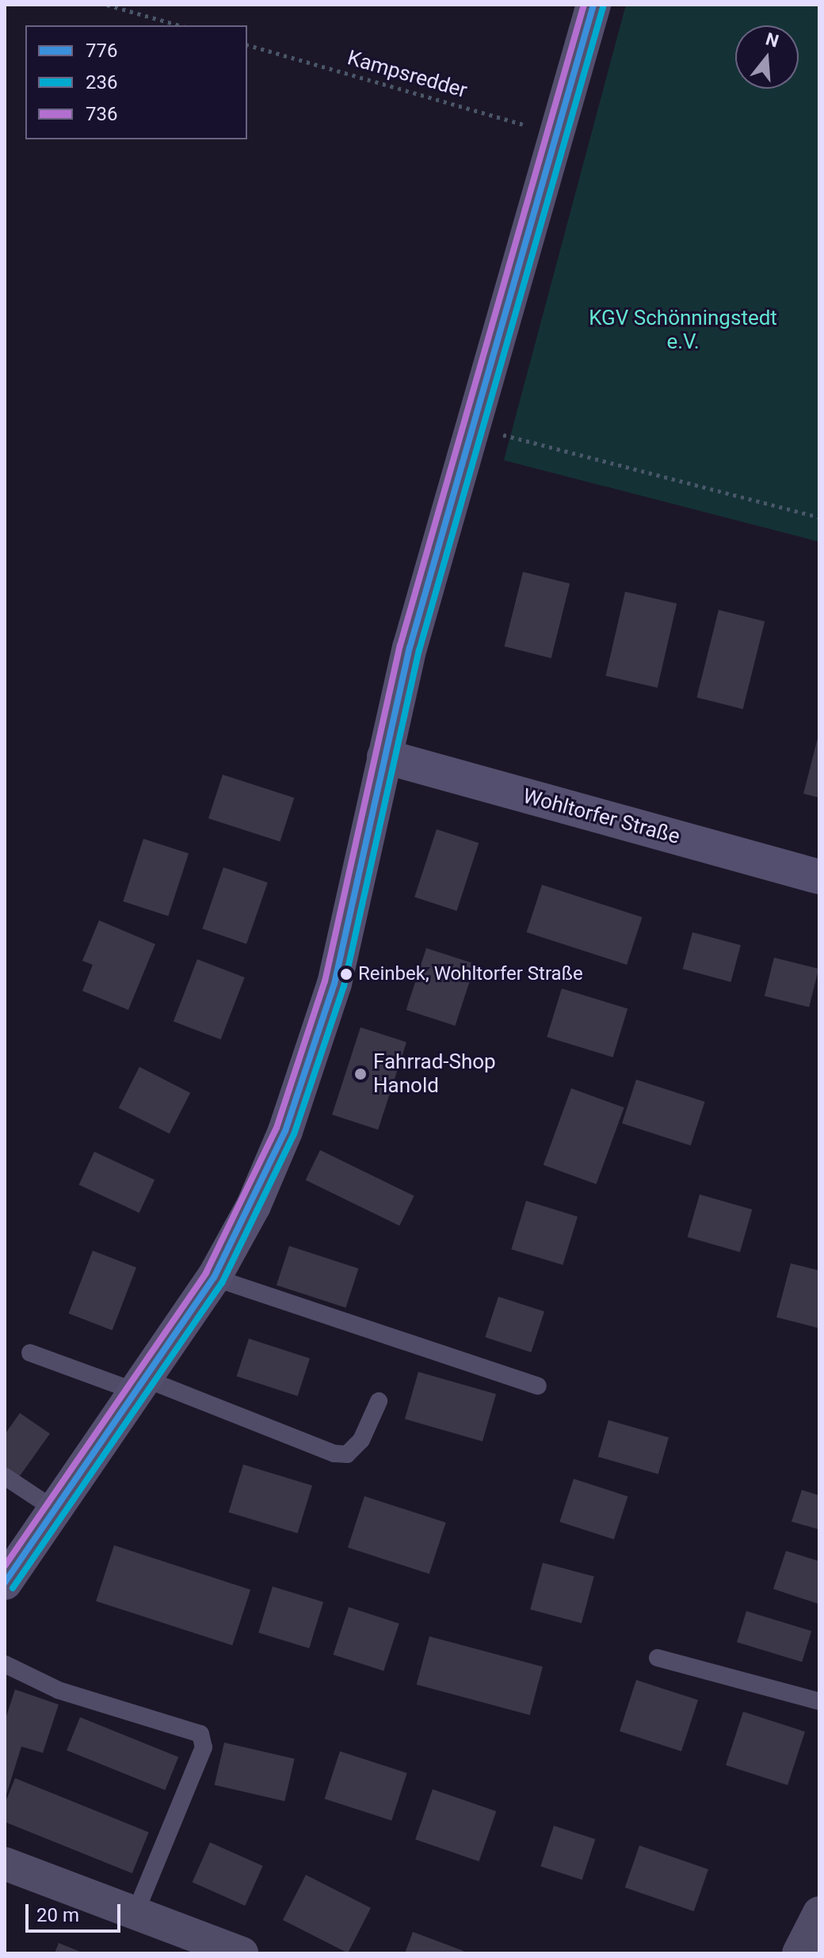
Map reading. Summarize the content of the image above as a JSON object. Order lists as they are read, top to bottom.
{
  "streets": {
    "main road": ["Wohltorfer Straße"],
    "path": ["Kampsredder"]
  },
  "parks": ["KGV Schönningstedt e.V."],
  "places": ["Reinbek, Wohltorfer Straße", "Fahrrad-Shop Hanold"],
  "lines": ["transit line 776", "transit line 736", "transit line 236"],
  "legend": ["776", "236", "736"],
  "scale_bar": "20 m",
  "north": "top"
}
